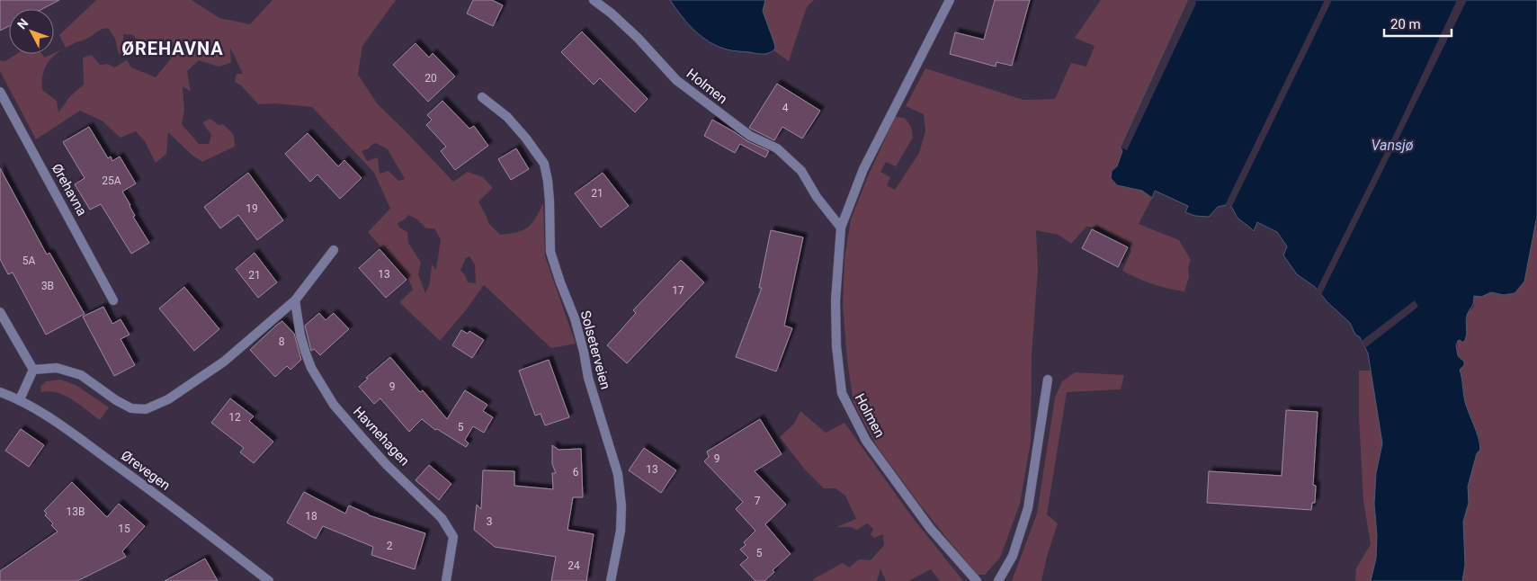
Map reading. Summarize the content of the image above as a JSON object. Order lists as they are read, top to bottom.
{
  "streets": {
    "street": [
      "Holmen",
      "Ørehavna",
      "Solseterveien",
      "Havnehagen",
      "Ørevegen"
    ]
  },
  "districts": ["ØREHAVNA"],
  "water": ["Vansjø"],
  "house_numbers": [
    "20",
    "4",
    "25A",
    "21",
    "19",
    "5A",
    "13",
    "21",
    "3B",
    "17",
    "8",
    "9",
    "12",
    "5",
    "9",
    "13",
    "6",
    "7",
    "13B",
    "18",
    "3",
    "15",
    "2",
    "5",
    "24"
  ],
  "scale_bar": "20 m",
  "north": "top left"
}
